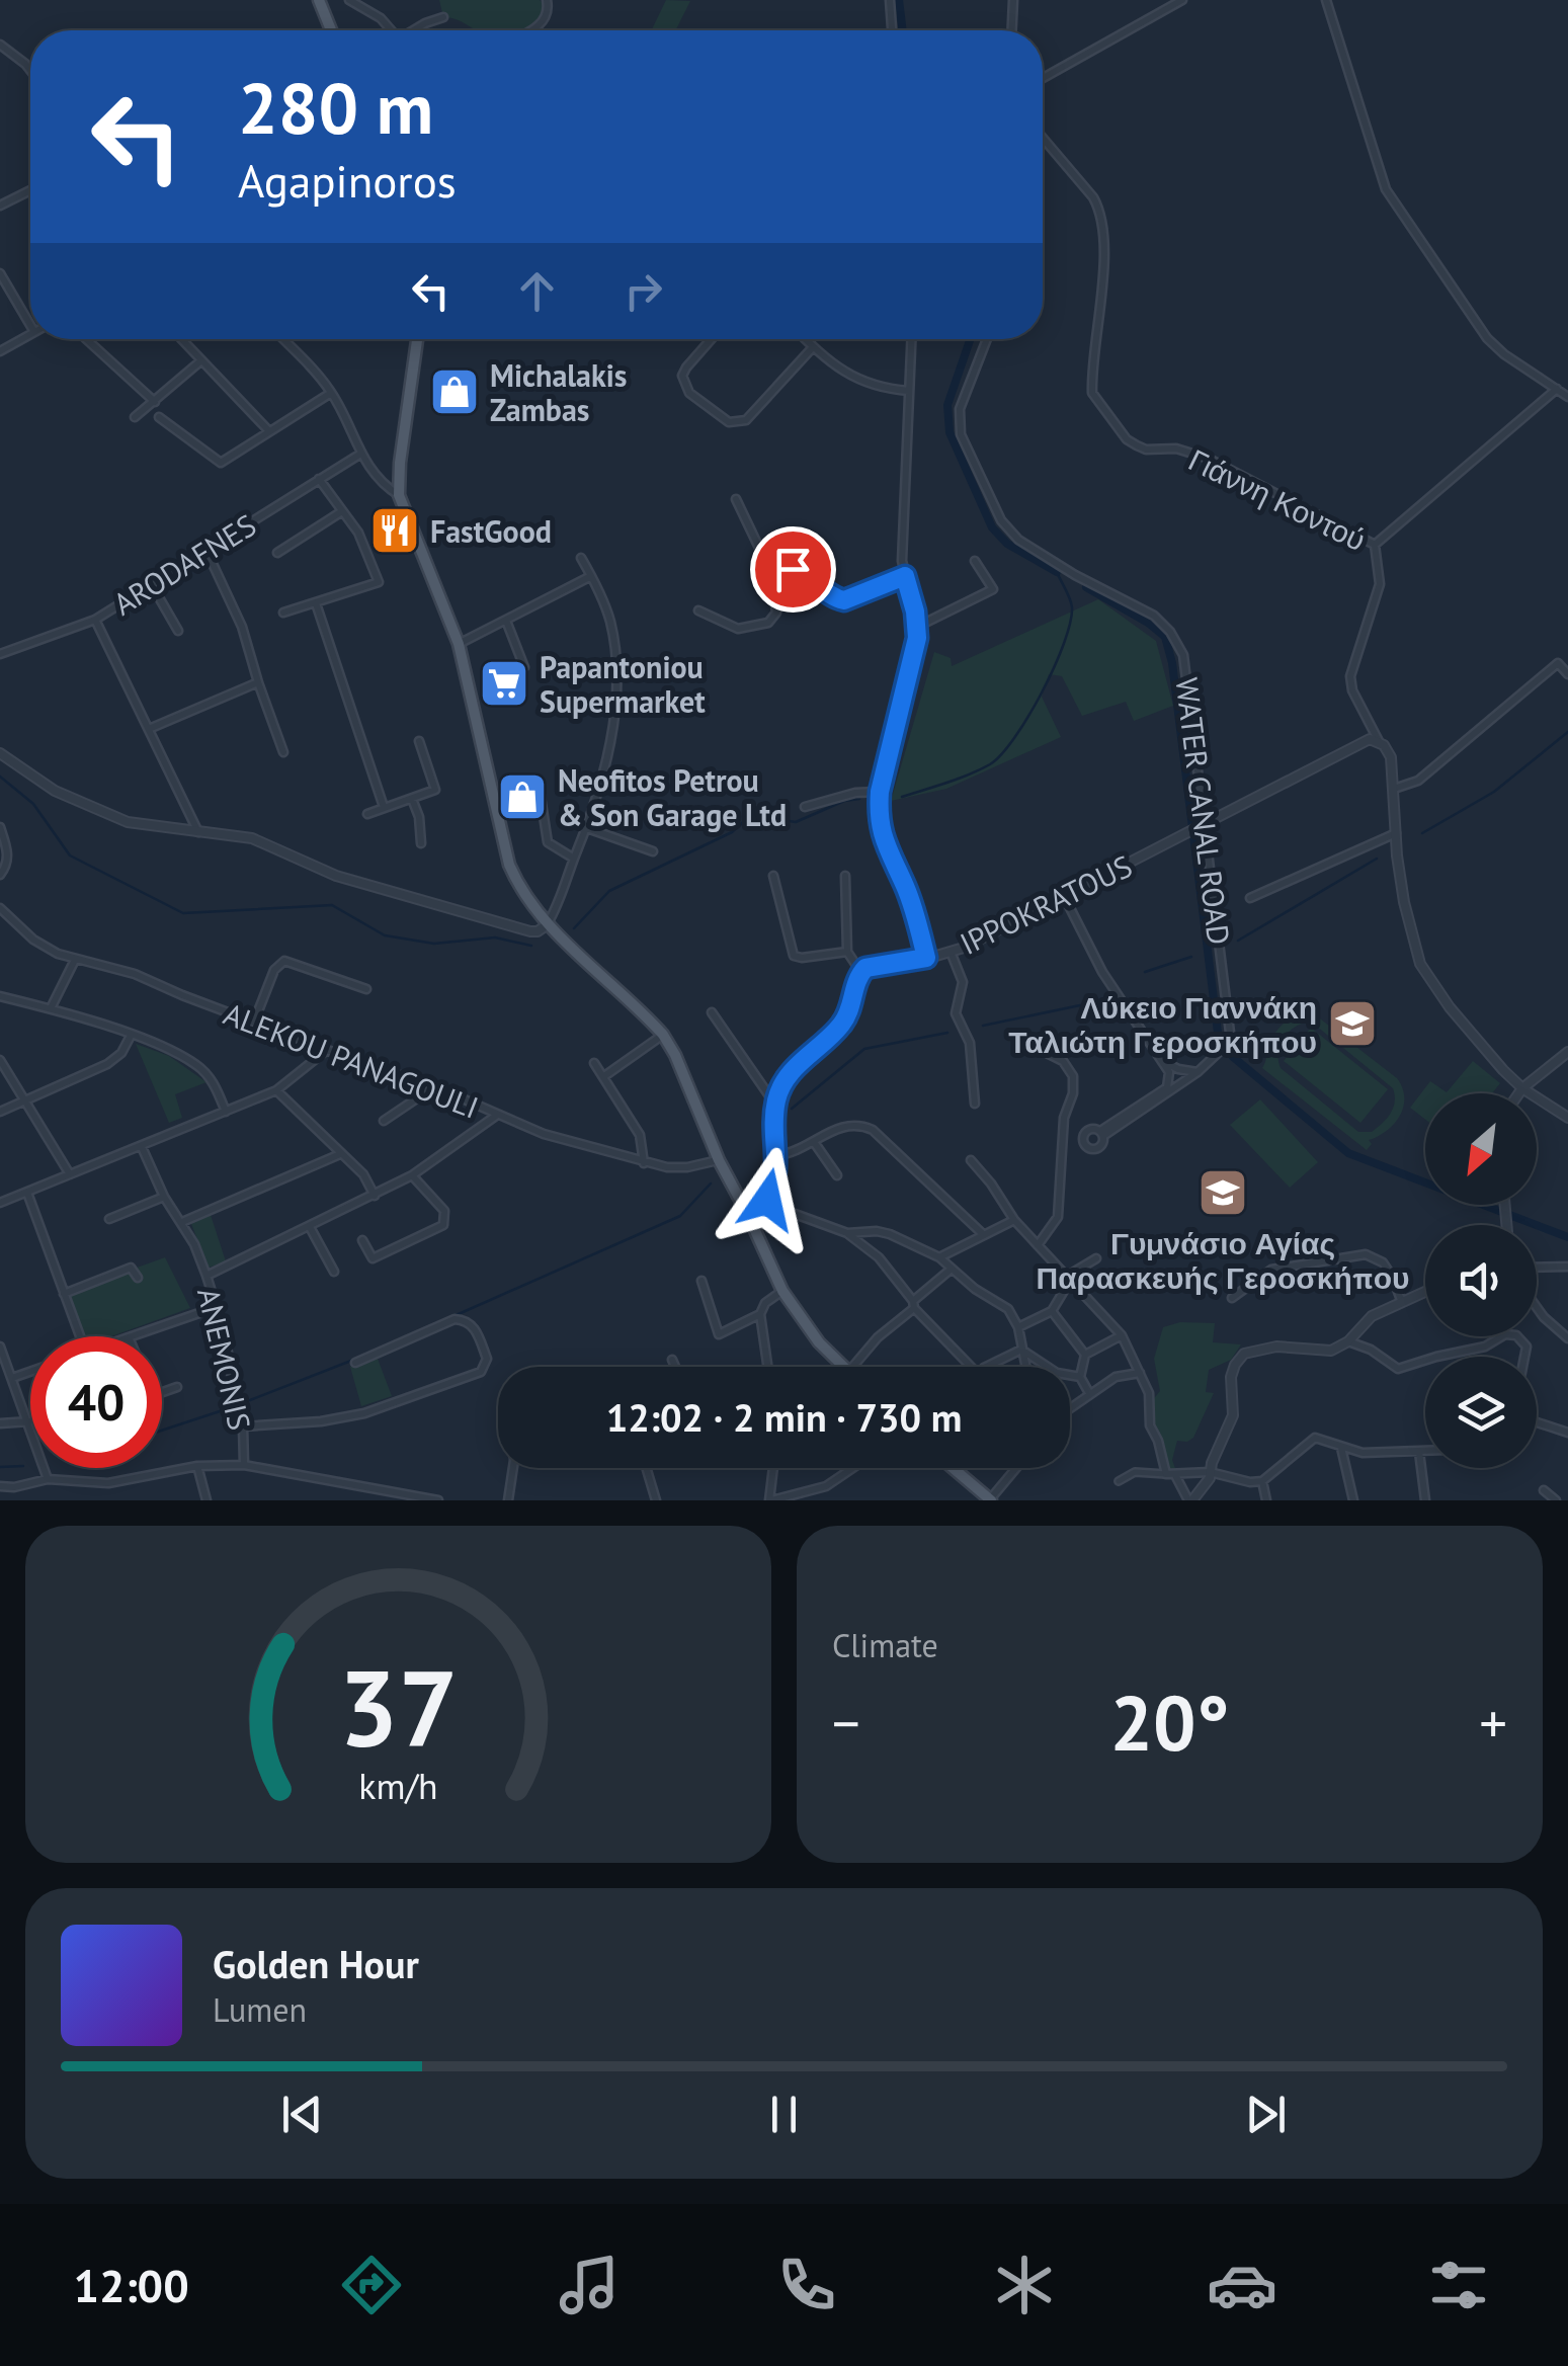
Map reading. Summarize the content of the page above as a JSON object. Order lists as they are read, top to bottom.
{
  "streets": {
    "street": [
      "Γιάννη Κοντού",
      "ARODAFNES",
      "WATER CANAL ROAD",
      "IPPOKRATOUS",
      "ALEKOU PANAGOULI",
      "ANEMONIS"
    ]
  },
  "crossings": [
    ["Γιάννη Κοντού", "IPPOKRATOUS"],
    ["WATER CANAL ROAD", "IPPOKRATOUS"]
  ],
  "places": {
    "shop": ["Michalakis Zambas", "Neofitos Petrou & Son Garage Ltd"],
    "restaurant": ["FastGood"],
    "supermarket": ["Papantoniou Supermarket"],
    "school or university": ["Λύκειο Γιαννάκη Ταλιώτη Γεροσκήπου", "Γυμνάσιο Αγίας Παρασκευής Γεροσκήπου"]
  },
  "north": "bottom left",
  "page": {
    "turn": ["280 m", "Agapinoros"],
    "limit": "40",
    "trip": "12:02 · 2 min · 730 m",
    "tile": "Climate",
    "heat": ["−", "20°", "+"],
    "song": ["Golden Hour", "Lumen"],
    "tabs": "12:00",
    "gauge": ["37", "km/h"]
  }
}
